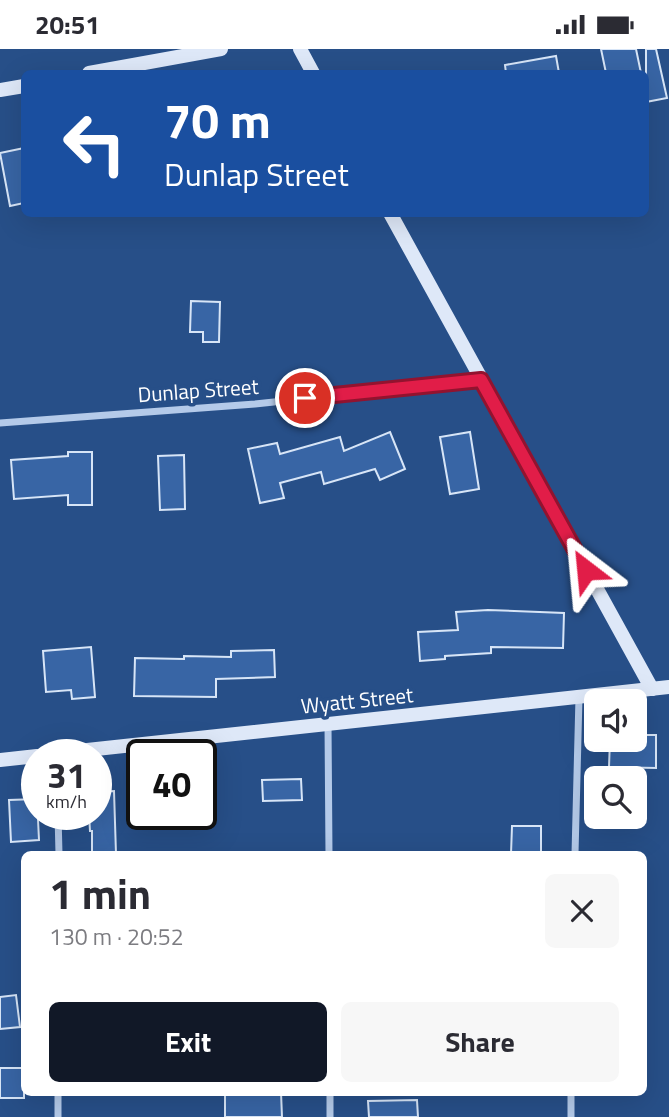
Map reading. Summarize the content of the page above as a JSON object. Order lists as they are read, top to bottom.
{
  "streets": {
    "street": ["Dunlap Street", "Wyatt Street"]
  },
  "page": {
    "status": "20:51",
    "turn": ["70 m", "Dunlap Street"],
    "speed": "31 km/h",
    "limit": "40",
    "heading": ["1 min", "130 m · 20:52"],
    "buttons": ["Exit", "Share"]
  }
}
